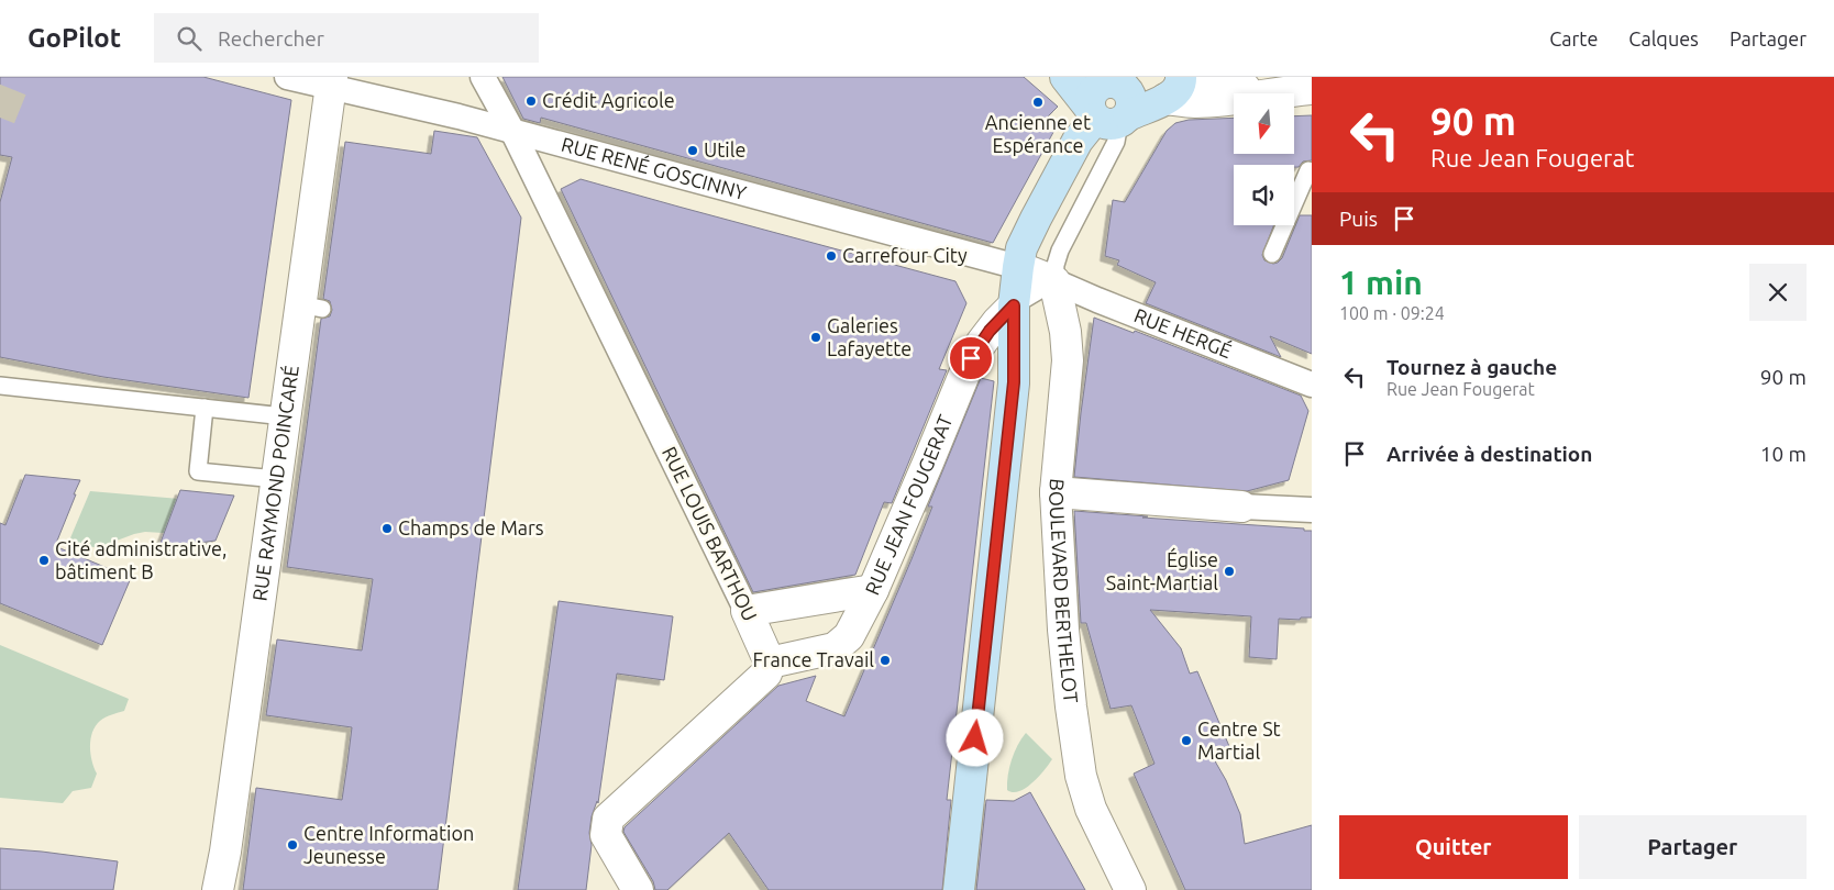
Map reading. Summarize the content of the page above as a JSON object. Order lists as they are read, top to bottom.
{
  "streets": {
    "street": [
      "RUE RENÉ GOSCINNY",
      "RUE HERGÉ",
      "RUE RAYMOND POINCARÉ",
      "RUE JEAN FOUGERAT",
      "RUE LOUIS BARTHOU",
      "BOULEVARD BERTHELOT"
    ]
  },
  "crossings": [
    ["RUE RENÉ GOSCINNY", "RUE RAYMOND POINCARÉ"],
    ["RUE RENÉ GOSCINNY", "RUE LOUIS BARTHOU"],
    ["RUE HERGÉ", "BOULEVARD BERTHELOT"],
    ["RUE JEAN FOUGERAT", "RUE LOUIS BARTHOU"]
  ],
  "places": [
    "Crédit Agricole",
    "Ancienne et Espérance",
    "Utile",
    "Carrefour City",
    "Galeries Lafayette",
    "Champs de Mars",
    "Cité administrative, bâtiment B",
    "Église Saint-Martial",
    "France Travail",
    "Centre St Martial",
    "Centre Information Jeunesse"
  ],
  "north": "bottom",
  "page": {
    "header": "GoPilot",
    "search": "Rechercher",
    "nav": ["Carte", "Calques", "Partager"],
    "turn": ["90 m", "Rue Jean Fougerat"],
    "then": "Puis",
    "heading": ["1 min", "100 m · 09:24"],
    "list": [
      {
        "name": "Tournez à gauche",
        "note": "Rue Jean Fougerat",
        "value": "90 m"
      },
      {
        "name": "Arrivée à destination",
        "value": "10 m"
      }
    ],
    "buttons": ["Quitter", "Partager"]
  }
}
